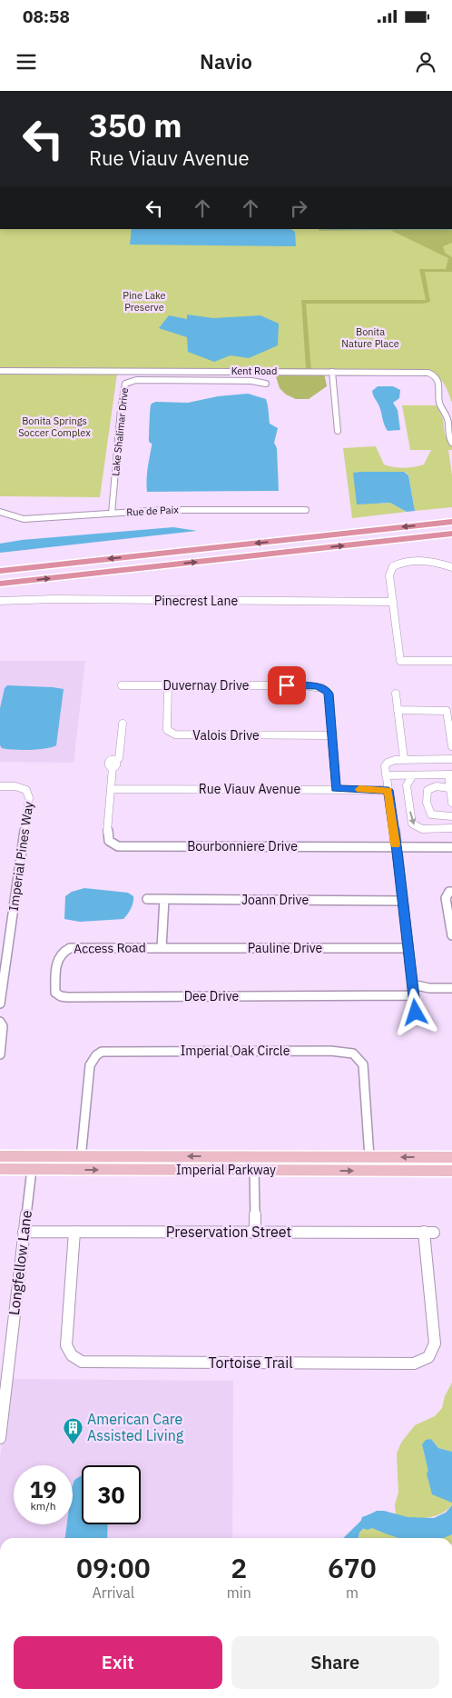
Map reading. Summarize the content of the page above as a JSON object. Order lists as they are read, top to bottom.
{
  "streets": {
    "main road": ["Imperial Parkway"],
    "street": [
      "Kent Road",
      "Lake Shalimar Drive",
      "Rue de Paix",
      "Pinecrest Lane",
      "Duvernay Drive",
      "Valois Drive",
      "Rue Viauv Avenue",
      "Bourbonniere Drive",
      "Imperial Pines Way",
      "Joann Drive",
      "Access Road",
      "Pauline Drive",
      "Dee Drive",
      "Imperial Oak Circle",
      "Preservation Street",
      "Longfellow Lane",
      "Tortoise Trail"
    ]
  },
  "crossings": [
    ["Lake Shalimar Drive", "Rue de Paix"],
    ["Duvernay Drive", "Valois Drive"],
    ["Duvernay Drive", "Rue Viauv Avenue"],
    ["Rue Viauv Avenue", "Bourbonniere Drive"],
    ["Joann Drive", "Access Road"],
    ["Access Road", "Pauline Drive"],
    ["Access Road", "Dee Drive"],
    ["Imperial Oak Circle", "Imperial Parkway"],
    ["Imperial Parkway", "Longfellow Lane"],
    ["Preservation Street", "Longfellow Lane"],
    ["Preservation Street", "Tortoise Trail"]
  ],
  "parks": ["Pine Lake Preserve", "Bonita Nature Place", "Bonita Springs Soccer Complex"],
  "places": {
    "building": ["American Care Assisted Living"]
  },
  "page": {
    "status": "08:58",
    "header": "Navio",
    "turn": ["350 m", "Rue Viauv Avenue"],
    "speed": "19 km/h",
    "limit": "30",
    "eta": [
      "09:00",
      "Arrival",
      "2",
      "min",
      "670",
      "m"
    ],
    "buttons": ["Exit", "Share"]
  }
}
